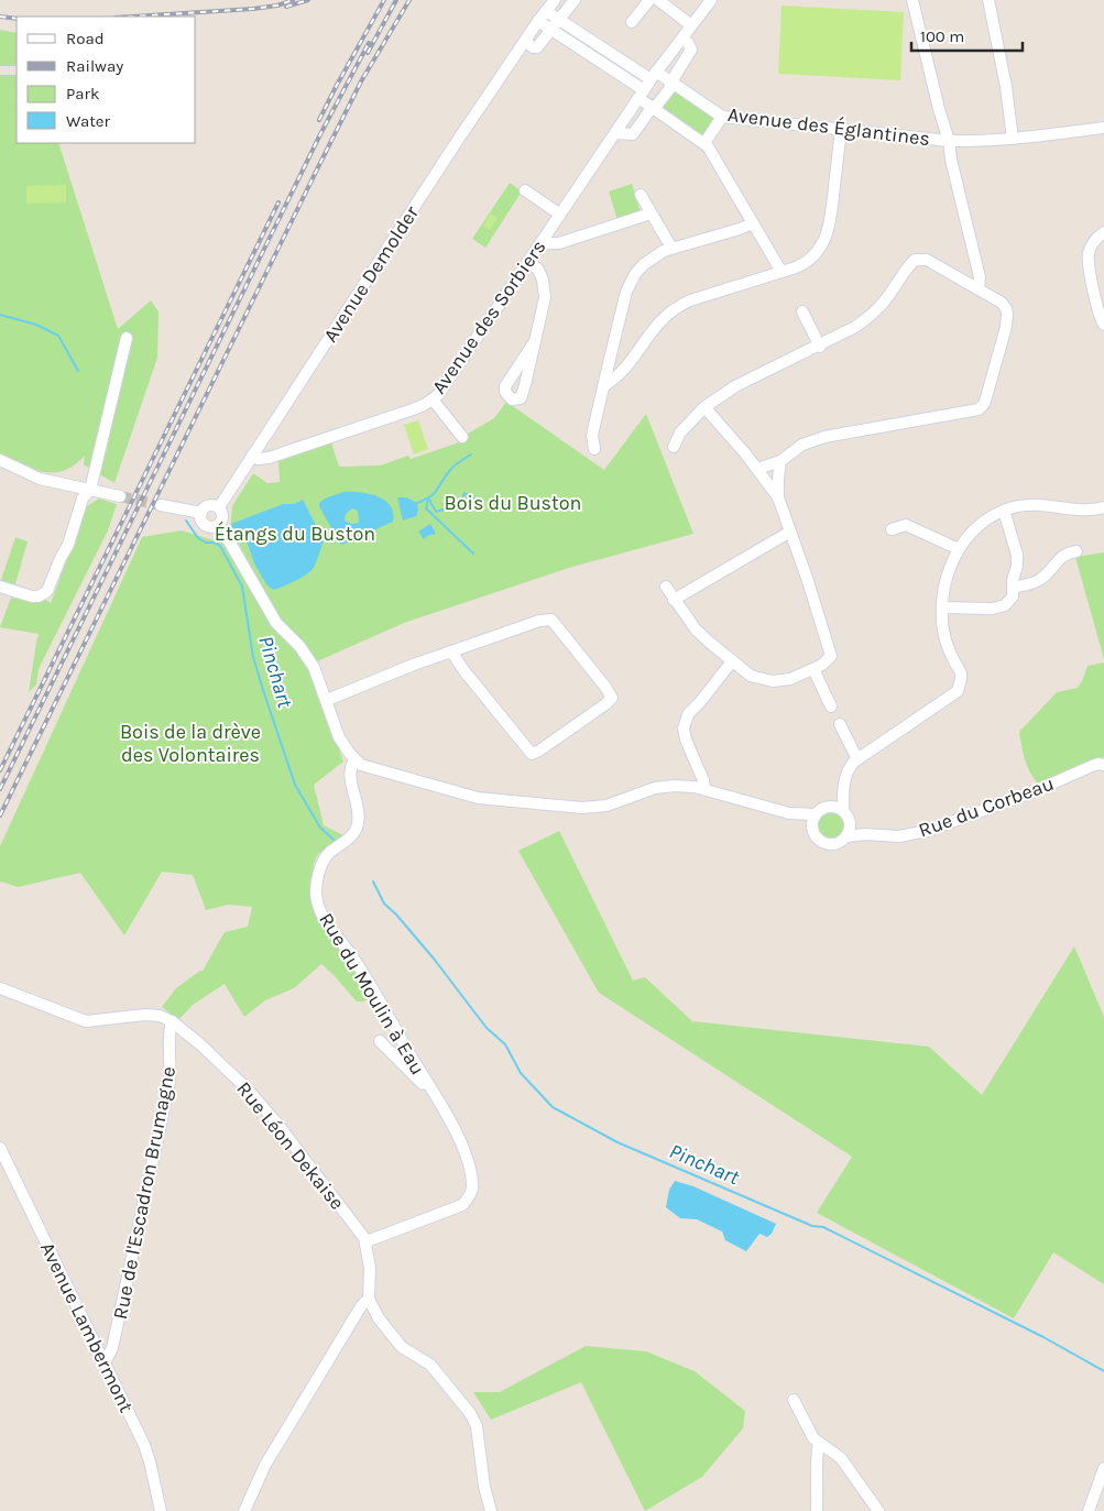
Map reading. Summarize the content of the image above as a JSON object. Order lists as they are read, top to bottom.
{
  "streets": {
    "street": [
      "Avenue des Églantines",
      "Avenue Demolder",
      "Avenue des Sorbiers",
      "Rue du Corbeau",
      "Rue du Moulin à Eau",
      "Rue Léon Dekaise",
      "Rue de l'Escadron Brumagne",
      "Avenue Lambermont"
    ]
  },
  "crossings": [
    ["Avenue des Églantines", "Avenue Demolder"],
    ["Avenue des Églantines", "Avenue des Sorbiers"],
    ["Avenue Demolder", "Avenue des Sorbiers"],
    ["Rue du Corbeau", "Rue du Moulin à Eau"],
    ["Rue du Moulin à Eau", "Rue Léon Dekaise"],
    ["Rue Léon Dekaise", "Rue de l'Escadron Brumagne"],
    ["Rue de l'Escadron Brumagne", "Avenue Lambermont"]
  ],
  "water": ["Pinchart"],
  "parks": ["Bois du Buston", "Étangs du Buston", "Bois de la drève des Volontaires"],
  "legend": [
    "Road",
    "Railway",
    "Park",
    "Water"
  ],
  "scale_bar": "100 m"
}
